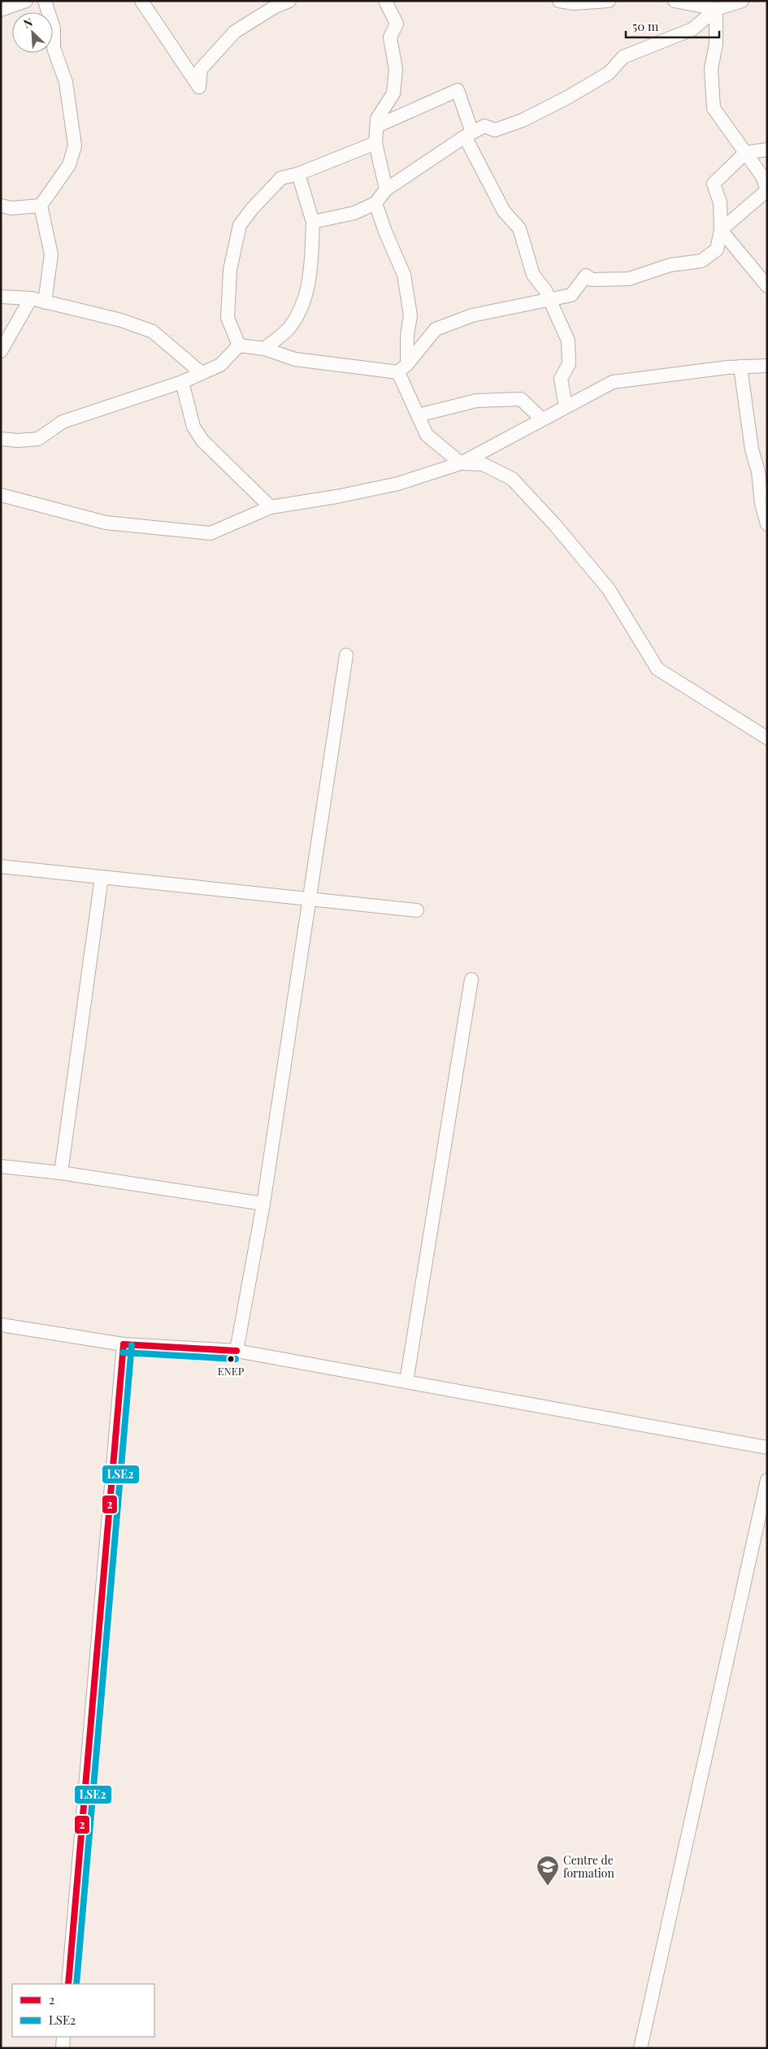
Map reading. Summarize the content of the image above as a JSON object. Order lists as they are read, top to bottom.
{
  "places": {
    "other": ["ENEP"],
    "school or university": ["Centre de formation"]
  },
  "lines": ["transit line 2", "transit line LSE2"],
  "legend": ["2", "LSE2"],
  "scale_bar": "50 m",
  "north": "top left"
}
